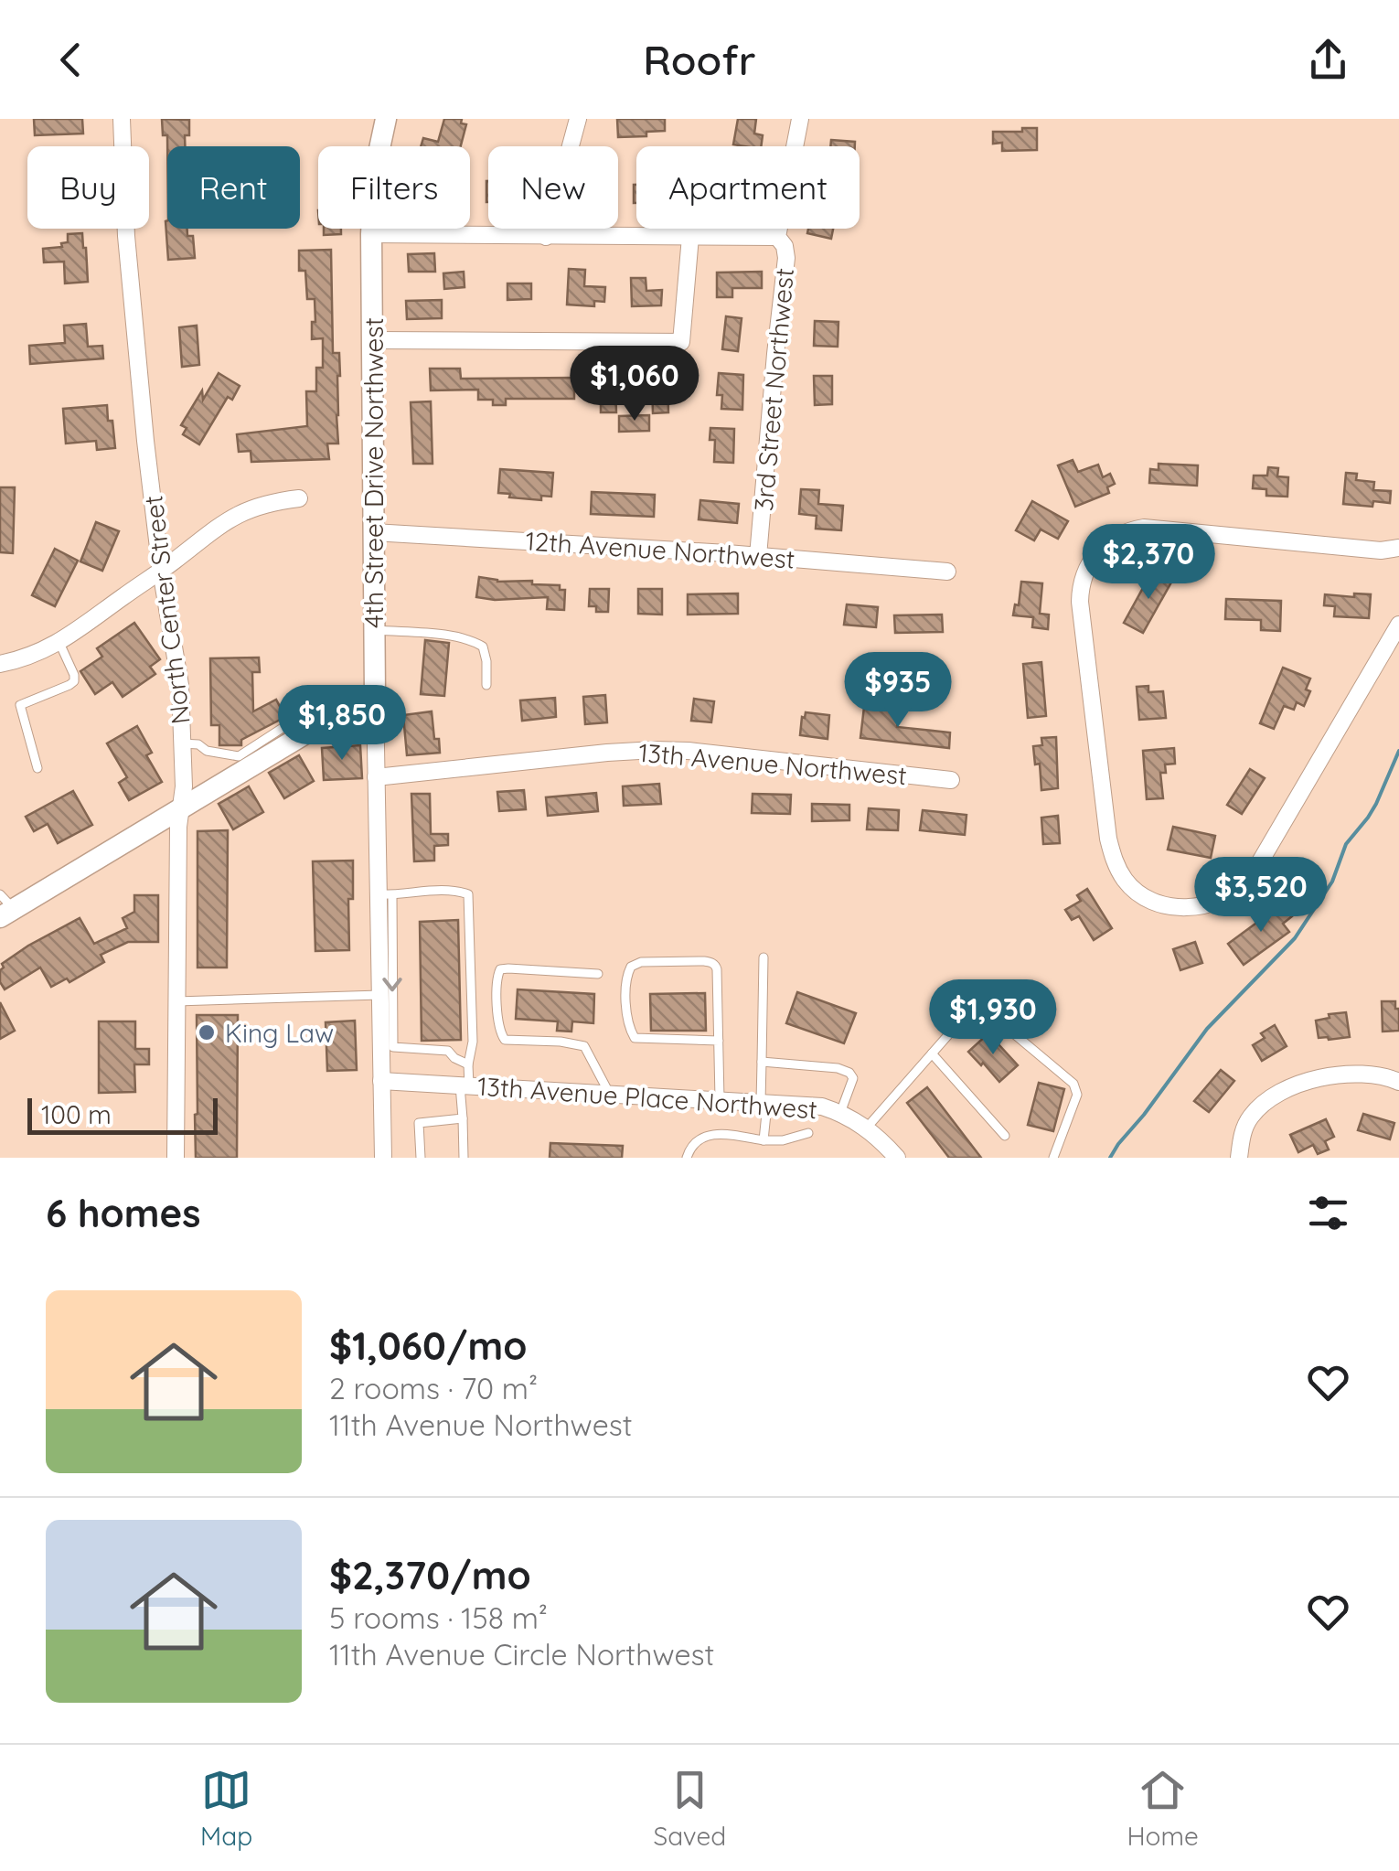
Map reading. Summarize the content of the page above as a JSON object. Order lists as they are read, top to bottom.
{
  "streets": {
    "main road": ["4th Street Drive Northwest"],
    "street": [
      "3rd Street Northwest",
      "12th Avenue Northwest",
      "North Center Street",
      "13th Avenue Northwest",
      "13th Avenue Place Northwest"
    ]
  },
  "crossings": [
    ["3rd Street Northwest", "12th Avenue Northwest"],
    ["4th Street Drive Northwest", "12th Avenue Northwest"],
    ["4th Street Drive Northwest", "13th Avenue Northwest"],
    ["4th Street Drive Northwest", "13th Avenue Place Northwest"]
  ],
  "places": ["King Law"],
  "scale_bar": "100 m",
  "page": {
    "header": "Roofr",
    "chip": [
      "Buy",
      "Rent",
      "Filters",
      "New",
      "Apartment"
    ],
    "price": [
      "$1,060",
      "$2,370",
      "$935",
      "$1,850",
      "$3,520",
      "$1,930"
    ],
    "scale": "100 m",
    "heading": "6 homes",
    "list": [
      {
        "name": "$1,060/mo",
        "note": "2 rooms · 70 m² · 11th Avenue Northwest"
      },
      {
        "name": "$2,370/mo",
        "note": "5 rooms · 158 m² · 11th Avenue Circle Northwest"
      }
    ],
    "tabs": ["Map", "Saved", "Home"]
  }
}
